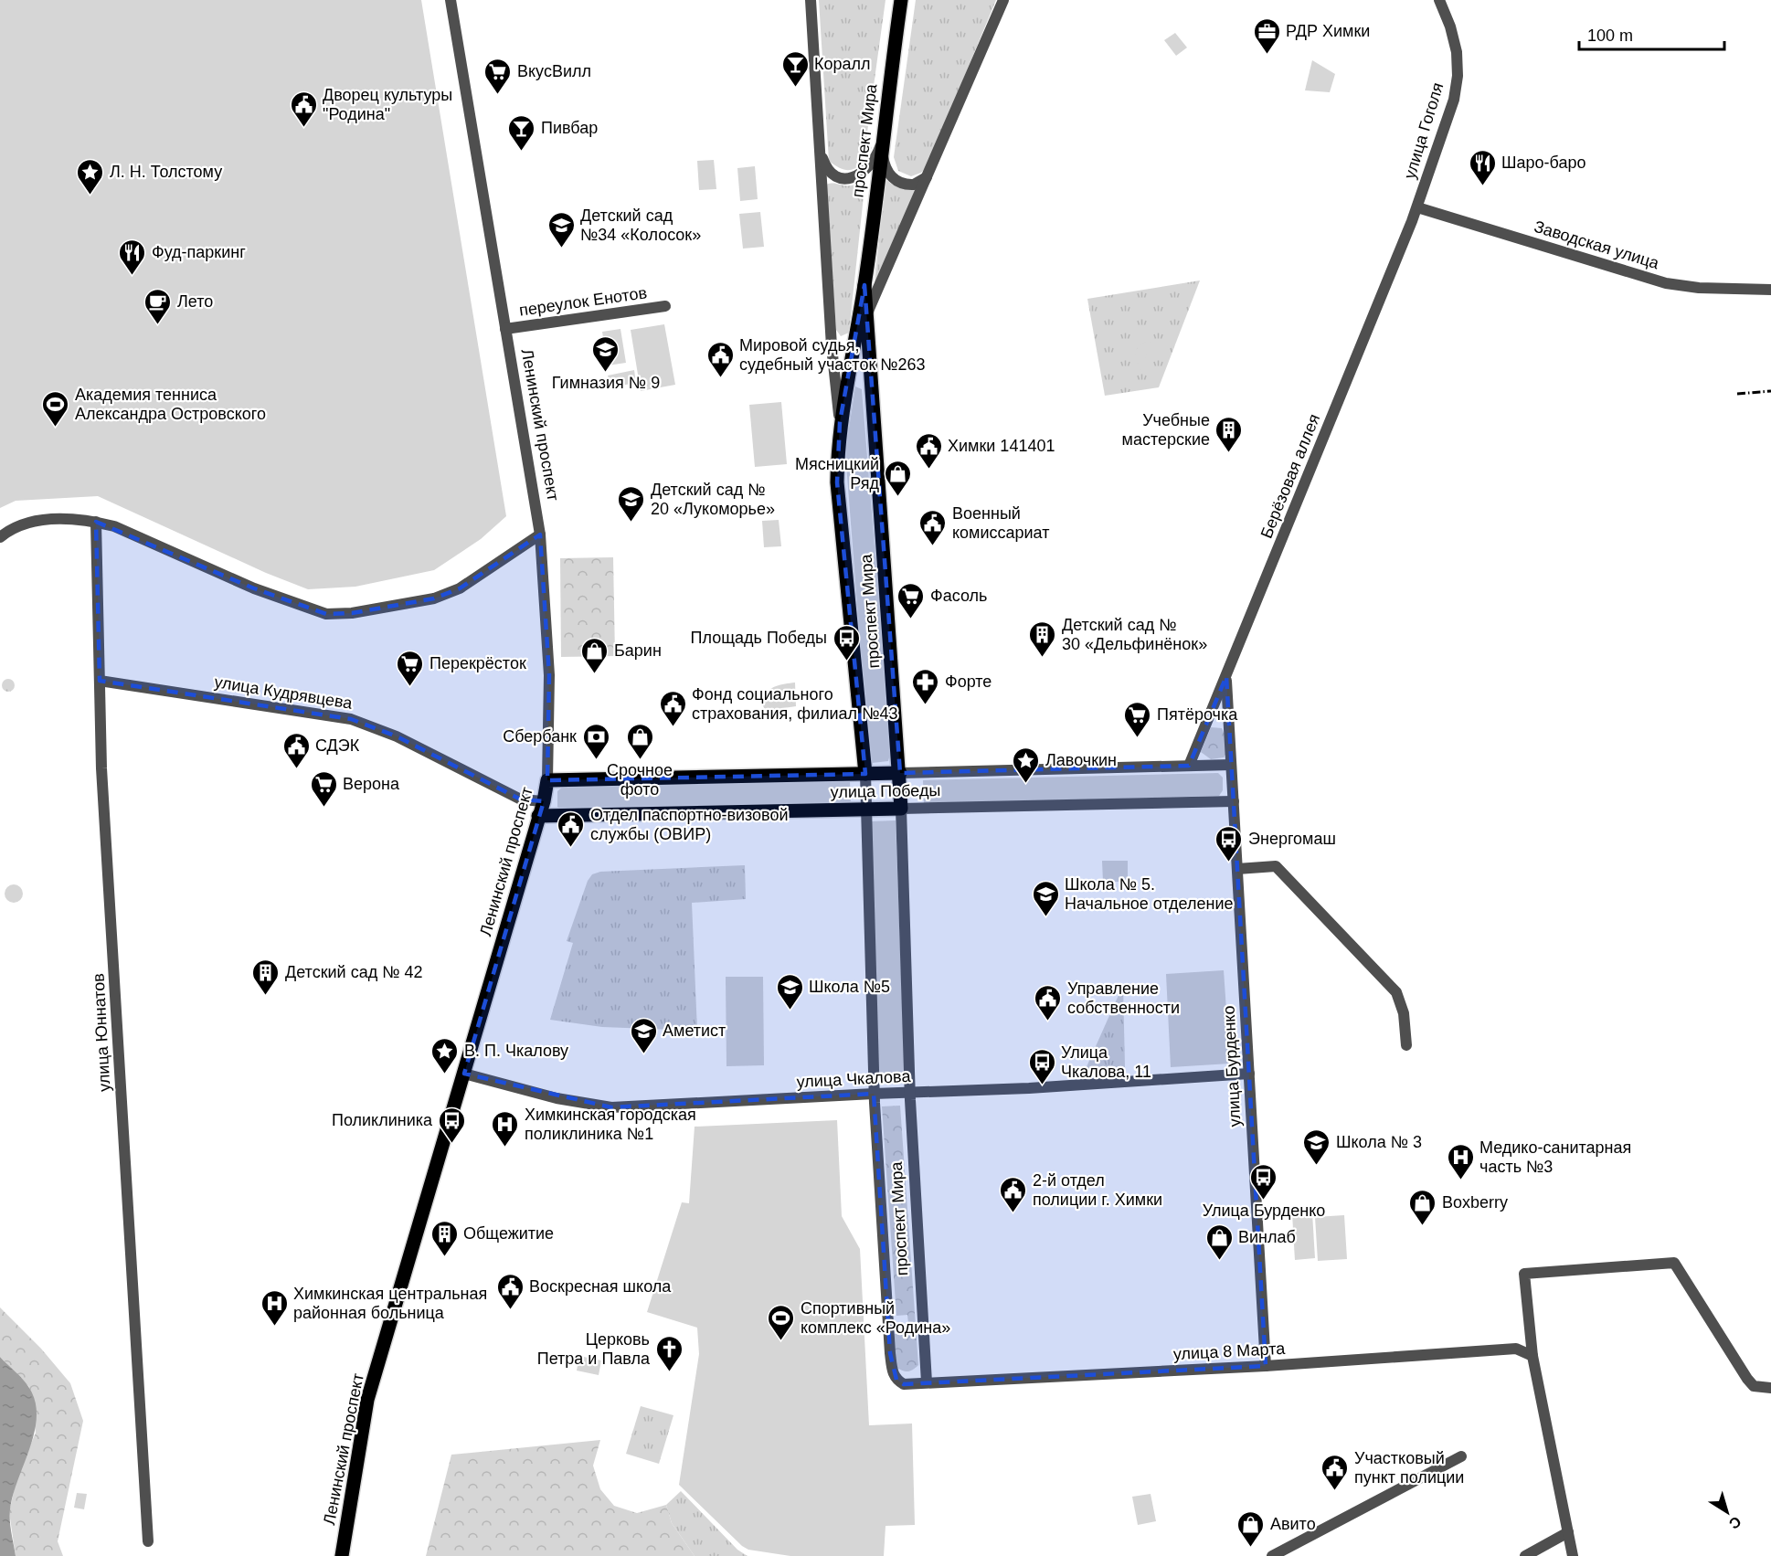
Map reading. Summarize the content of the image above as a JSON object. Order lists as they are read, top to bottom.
{
  "streets": {
    "main road": ["проспект Мира", "Ленинский проспект", "улица Победы"],
    "street": [
      "улица Гоголя",
      "Заводская улица",
      "переулок Енотов",
      "Берёзовая аллея",
      "улица Кудрявцева",
      "улица Юннатов",
      "улица Бурденко",
      "улица Чкалова",
      "улица 8 Марта"
    ]
  },
  "crossings": [
    ["улица Гоголя", "Заводская улица"],
    ["улица Гоголя", "Берёзовая аллея"],
    ["проспект Мира", "улица Победы"],
    ["проспект Мира", "улица Чкалова"],
    ["проспект Мира", "улица 8 Марта"],
    ["Заводская улица", "Берёзовая аллея"],
    ["переулок Енотов", "Ленинский проспект"],
    ["Ленинский проспект", "улица Кудрявцева"],
    ["Ленинский проспект", "улица Победы"],
    ["Ленинский проспект", "улица Чкалова"],
    ["Берёзовая аллея", "улица Победы"],
    ["Берёзовая аллея", "улица Бурденко"],
    ["улица Кудрявцева", "улица Юннатов"],
    ["улица Победы", "улица Бурденко"],
    ["улица Бурденко", "улица Чкалова"],
    ["улица Бурденко", "улица 8 Марта"]
  ],
  "places": {
    "office": ["РДР Химки"],
    "bar": ["Коралл", "Пивбар"],
    "supermarket": [
      "ВкусВилл",
      "Фасоль",
      "Перекрёсток",
      "Пятёрочка",
      "Верона"
    ],
    "public building": [
      "Дворец культуры \"Родина\"",
      "Мировой судья, судебный участок №263",
      "Химки 141401",
      "Военный комиссариат",
      "Фонд социального страхования, филиал №43",
      "СДЭК",
      "Отдел паспортно-визовой службы (ОВИР)",
      "Управление собственности",
      "2-й отдел полиции г. Химки",
      "Воскресная школа",
      "Участковый пункт полиции"
    ],
    "restaurant": ["Шаро-баро", "Фуд-паркинг"],
    "place": ["Л. Н. Толстому", "Лавочкин", "В. П. Чкалову"],
    "school or university": [
      "Детский сад №34 «Колосок»",
      "Гимназия № 9",
      "Детский сад № 20 «Лукоморье»",
      "Школа № 5. Начальное отделение",
      "Школа №5",
      "Аметист",
      "Школа № 3"
    ],
    "cafe": ["Лето"],
    "sports": ["Академия тенниса Александра Островского", "Спортивный комплекс «Родина»"],
    "building": [
      "Учебные мастерские",
      "Детский сад № 30 «Дельфинёнок»",
      "Детский сад № 42",
      "Общежитие"
    ],
    "shop": [
      "Мясницкий Ряд",
      "Барин",
      "Срочное фото",
      "Boxberry",
      "Винлаб",
      "Авито"
    ],
    "bus stop": [
      "Площадь Победы",
      "Энергомаш",
      "Улица Чкалова, 11",
      "Поликлиника",
      "Улица Бурденко"
    ],
    "pharmacy": ["Форте"],
    "bank": ["Сбербанк"],
    "hospital": ["Химкинская городская поликлиника №1", "Медико-санитарная часть №3", "Химкинская центральная районная больница"],
    "church": ["Церковь Петра и Павла"]
  },
  "scale_bar": "100 m",
  "north": "bottom right"
}
